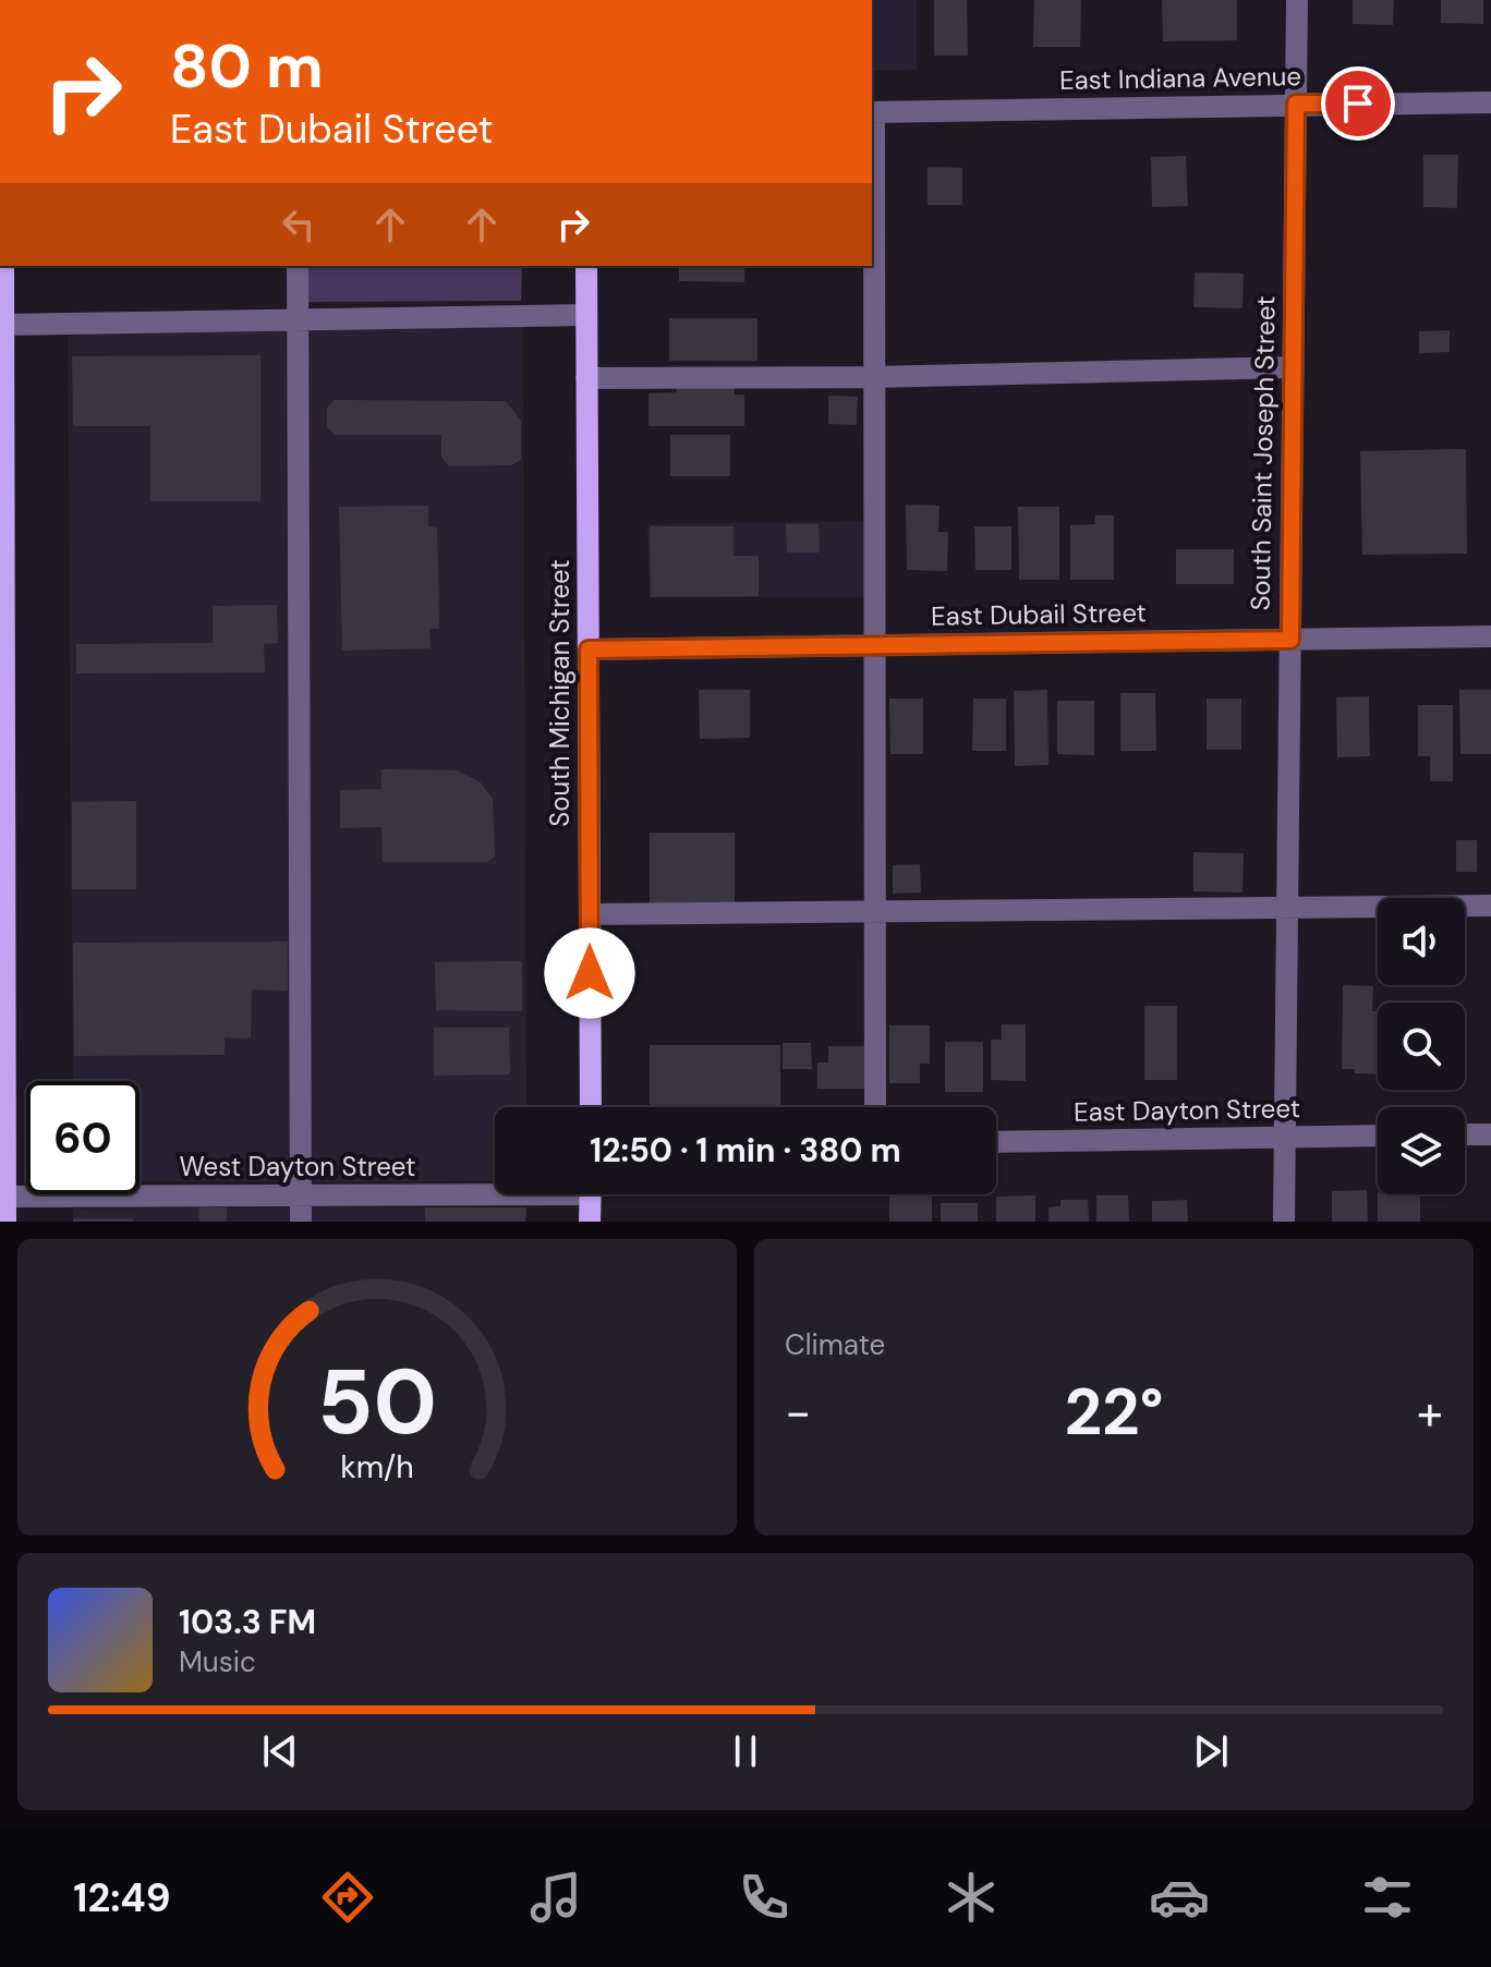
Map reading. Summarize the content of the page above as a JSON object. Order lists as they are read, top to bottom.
{
  "streets": {
    "main road": ["South Michigan Street"],
    "street": [
      "East Indiana Avenue",
      "South Saint Joseph Street",
      "East Dubail Street",
      "East Dayton Street",
      "West Dayton Street"
    ]
  },
  "crossings": [
    ["East Indiana Avenue", "South Saint Joseph Street"],
    ["South Saint Joseph Street", "East Dubail Street"],
    ["South Saint Joseph Street", "East Dayton Street"],
    ["East Dubail Street", "South Michigan Street"]
  ],
  "page": {
    "turn": ["80 m", "East Dubail Street"],
    "limit": "60",
    "trip": "12:50 · 1 min · 380 m",
    "tile": "Climate",
    "heat": ["−", "22°", "+"],
    "song": ["103.3 FM", "Music"],
    "tabs": "12:49",
    "gauge": ["50", "km/h"]
  }
}
